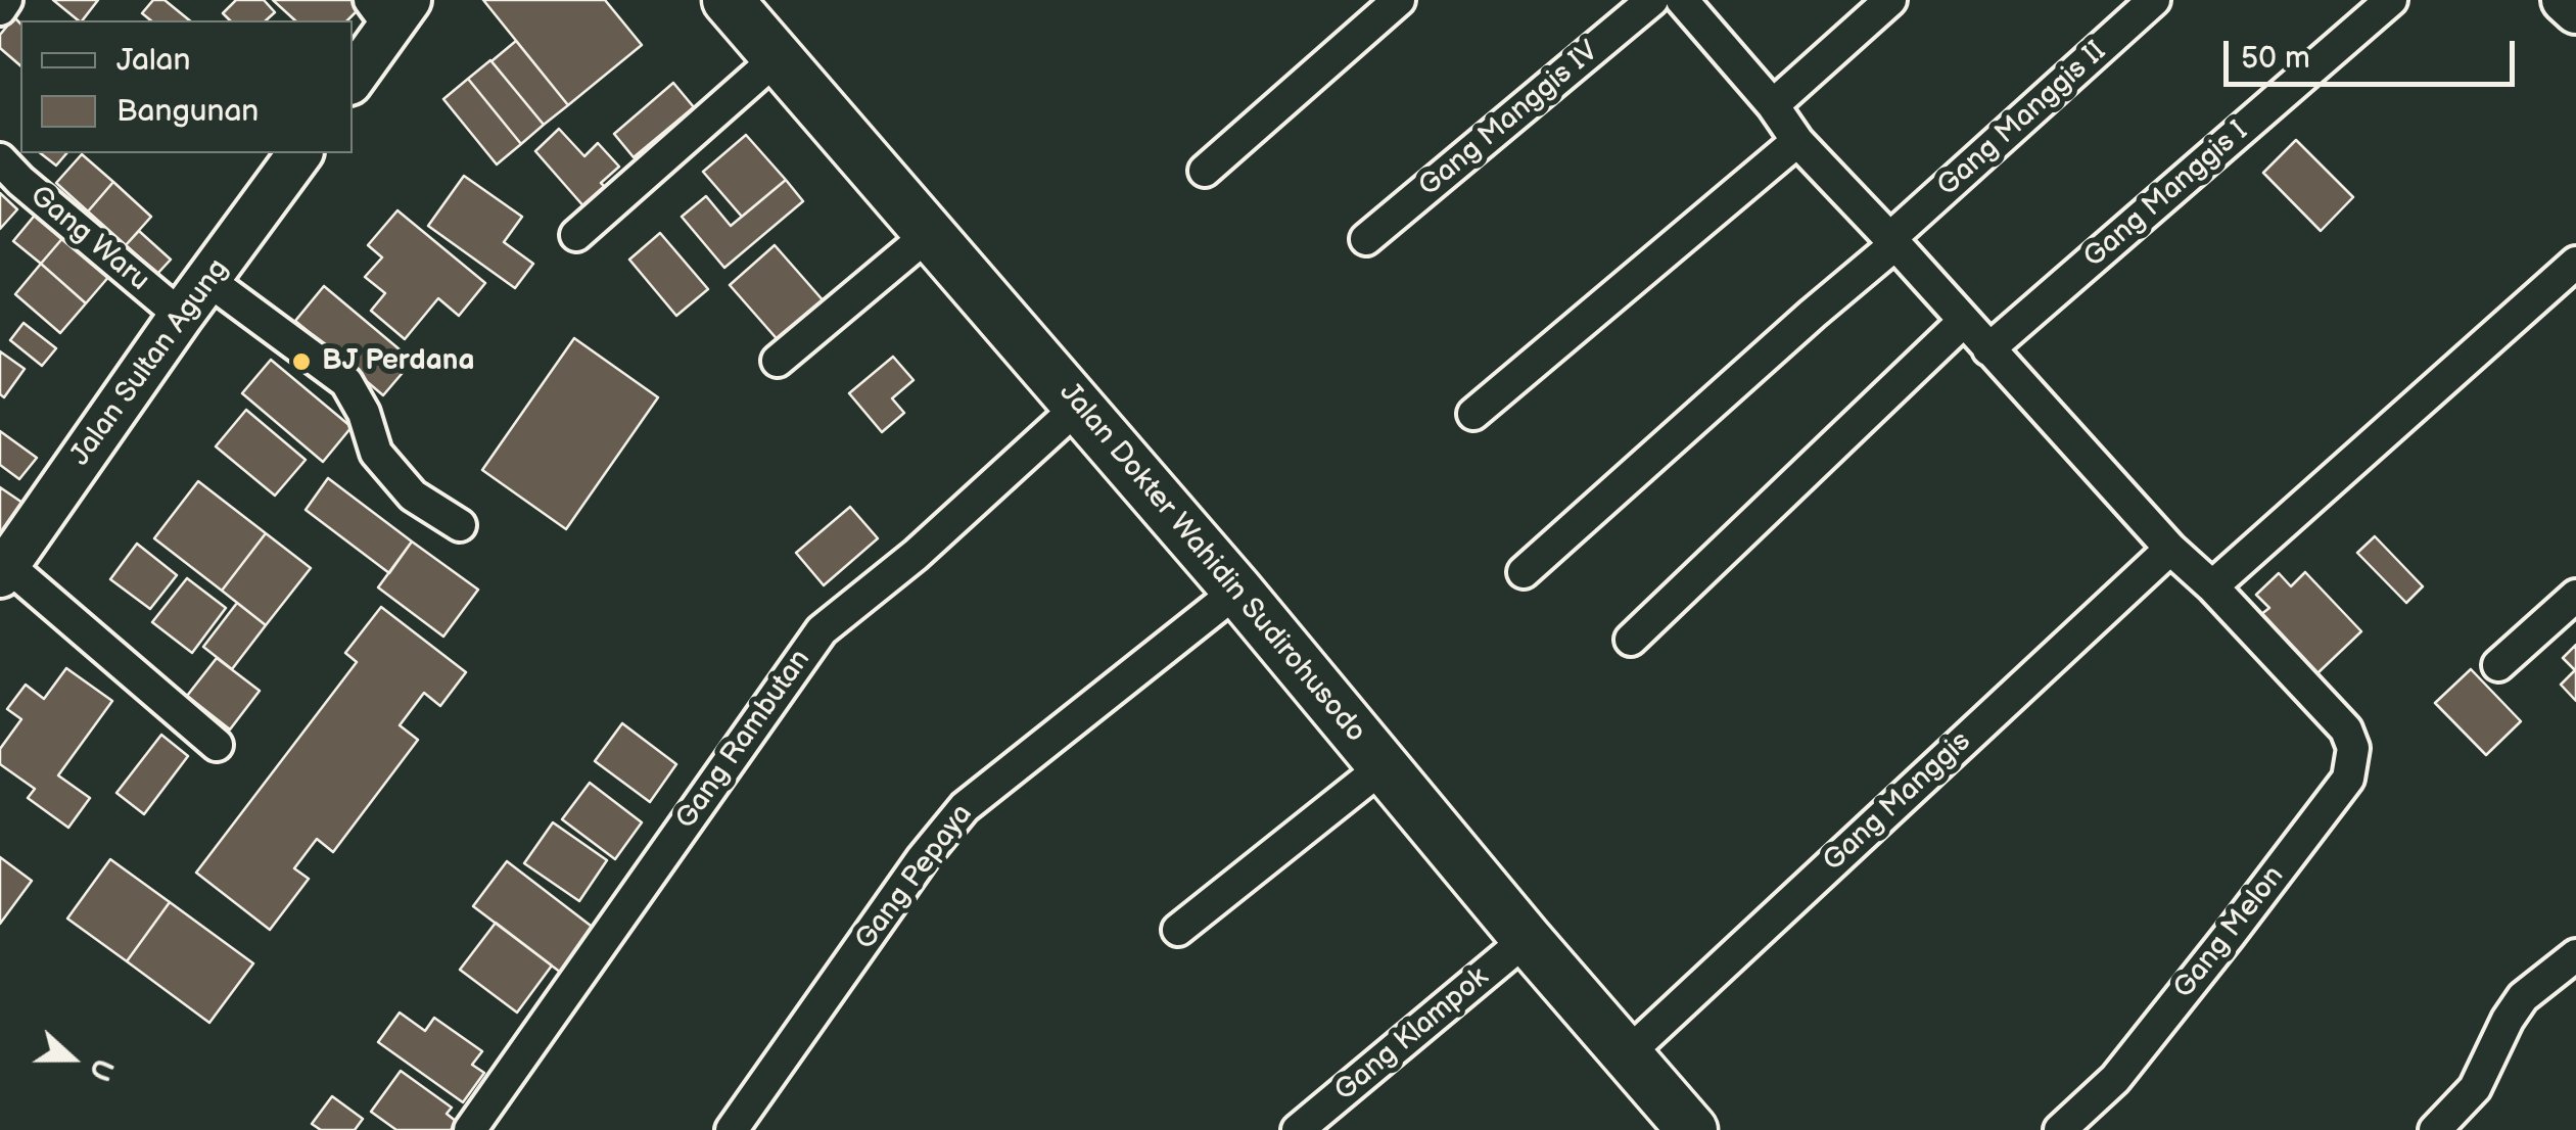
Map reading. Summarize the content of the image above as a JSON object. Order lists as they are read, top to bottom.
{
  "streets": {
    "main road": ["Jalan Sultan Agung", "Jalan Dokter Wahidin Sudirohusodo"],
    "street": [
      "Gang Manggis IV",
      "Gang Manggis II",
      "Gang Manggis I",
      "Gang Waru",
      "Gang Rambutan",
      "Gang Manggis",
      "Gang Pepaya",
      "Gang Melon",
      "Gang Klampok"
    ]
  },
  "crossings": [
    ["Gang Waru", "Jalan Sultan Agung"],
    ["Jalan Dokter Wahidin Sudirohusodo", "Gang Rambutan"],
    ["Jalan Dokter Wahidin Sudirohusodo", "Gang Manggis"],
    ["Jalan Dokter Wahidin Sudirohusodo", "Gang Pepaya"],
    ["Jalan Dokter Wahidin Sudirohusodo", "Gang Klampok"]
  ],
  "places": ["BJ Perdana"],
  "legend": ["Jalan", "Bangunan"],
  "scale_bar": "50 m",
  "north": "right"
}
